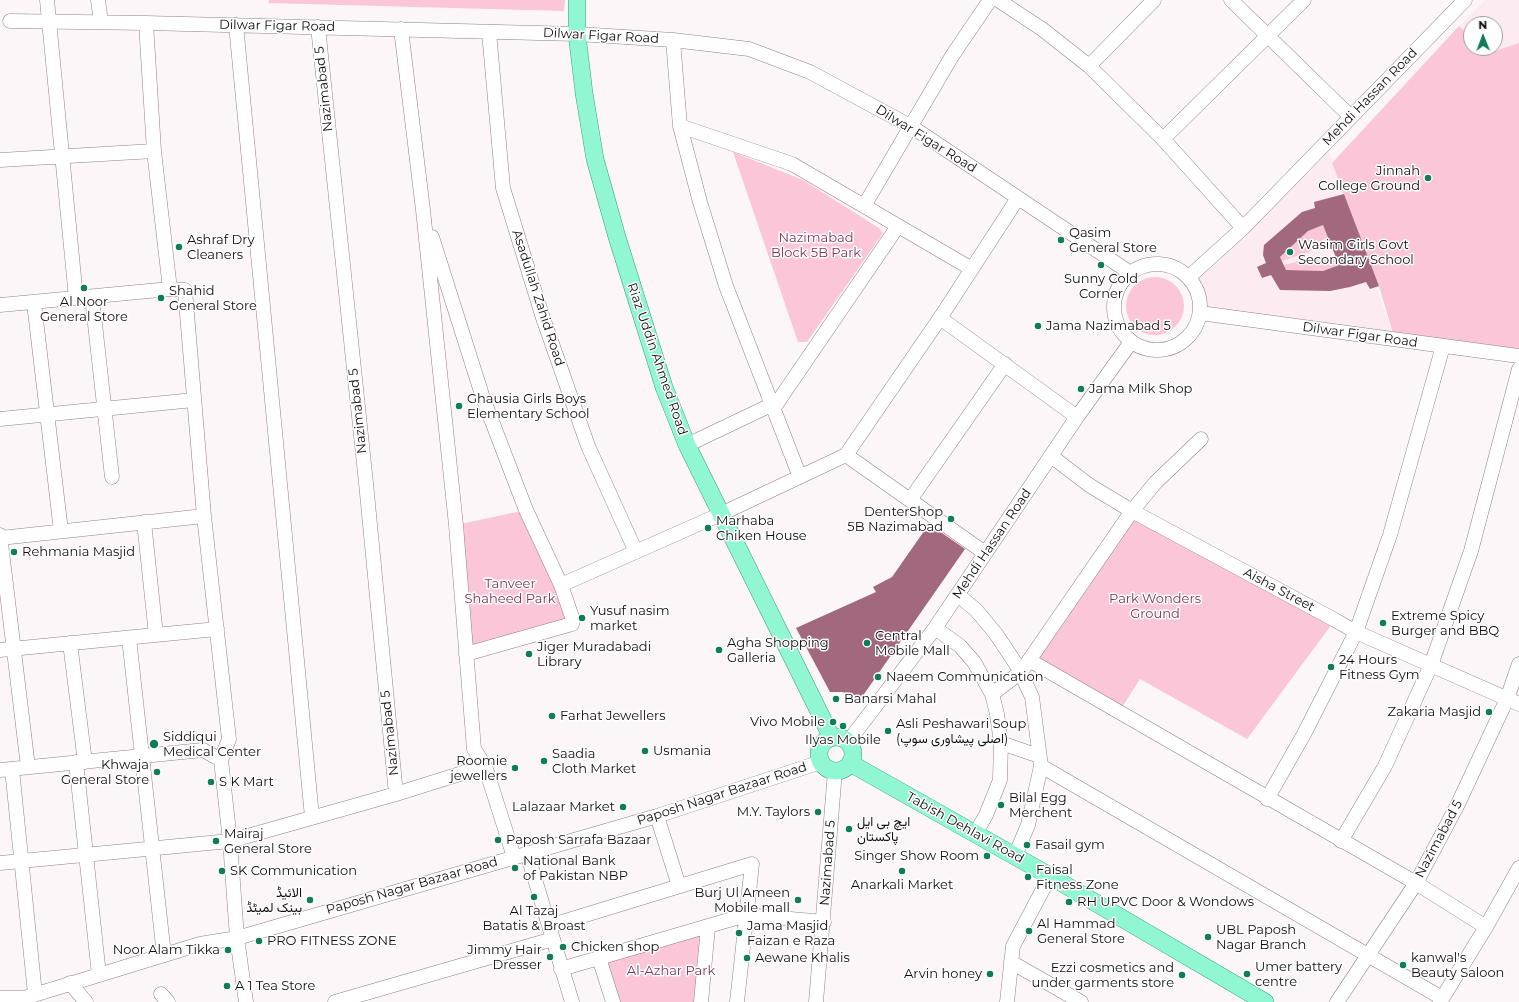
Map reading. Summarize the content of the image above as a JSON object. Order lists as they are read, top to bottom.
{
  "streets": {
    "main road": ["Riaz Uddin Ahmed Road", "Tabish Dehlavi Road"],
    "street": [
      "Dilwar Figar Road",
      "Nazimabad 5",
      "Mehdi Hassan Road",
      "Asadullah Zahid Road",
      "Aisha Street",
      "Paposh Nagar Bazaar Road"
    ]
  },
  "crossings": [
    ["Dilwar Figar Road", "Nazimabad 5"],
    ["Dilwar Figar Road", "Mehdi Hassan Road"],
    ["Dilwar Figar Road", "Asadullah Zahid Road"],
    ["Dilwar Figar Road", "Riaz Uddin Ahmed Road"],
    ["Nazimabad 5", "Riaz Uddin Ahmed Road"],
    ["Nazimabad 5", "Aisha Street"],
    ["Nazimabad 5", "Paposh Nagar Bazaar Road"],
    ["Nazimabad 5", "Tabish Dehlavi Road"],
    ["Mehdi Hassan Road", "Riaz Uddin Ahmed Road"],
    ["Mehdi Hassan Road", "Aisha Street"],
    ["Riaz Uddin Ahmed Road", "Paposh Nagar Bazaar Road"],
    ["Riaz Uddin Ahmed Road", "Tabish Dehlavi Road"],
    ["Paposh Nagar Bazaar Road", "Tabish Dehlavi Road"]
  ],
  "parks": [
    "Nazimabad Block 5B Park",
    "Tanveer Shaheed Park",
    "Park Wonders Ground",
    "Al-Azhar Park"
  ],
  "places": [
    "Jinnah College Ground",
    "Qasim General Store",
    "Ashraf Dry Cleaners",
    "Wasim Girls Govt Secondary School",
    "Sunny Cold Corner",
    "Al Noor General Store",
    "Shahid General Store",
    "Jama Nazimabad 5",
    "Jama Milk Shop",
    "Ghausia Girls Boys Elementary School",
    "DenterShop 5B Nazimabad",
    "Marhaba Chiken House",
    "Rehmania Masjid",
    "Yusuf nasim market",
    "Extreme Spicy Burger and BBQ",
    "Central Mobile Mall",
    "Agha Shopping Galleria",
    "Jiger Muradabadi Library",
    "24 Hours Fitness Gym",
    "Naeem Communication",
    "Banarsi Mahal",
    "Zakaria Masjid",
    "Farhat Jewellers",
    "Vivo Mobile",
    "Ilyas Mobile",
    "Asli Peshawari Soup (اصلی پیشاوری سوپ)",
    "Siddiqui Medical Center",
    "Usmania",
    "Saadia Cloth Market",
    "Roomie jewellers",
    "Khwaja General Store",
    "S K Mart",
    "Bilal Egg Merchent",
    "Lalazaar Market",
    "M.Y. Taylors",
    "ایچ بی ایل پاکستان",
    "Paposh Sarrafa Bazaar",
    "Mairaj General Store",
    "Fasail gym",
    "Singer Show Room",
    "National Bank of Pakistan NBP",
    "SK Communication",
    "Anarkali Market",
    "Faisal Fitness Zone",
    "Al Tazaj Batatis & Broast",
    "الائیڈ بینک لمیٹڈ",
    "Burj Ul Ameen Mobile mall",
    "RH UPVC Door & Wondows",
    "Al Hammad General Store",
    "Jama Masjid Faizan e Raza",
    "UBL Paposh Nagar Branch",
    "PRO FITNESS ZONE",
    "Chicken shop",
    "Noor Alam Tikka",
    "Jimmy Hair Dresser",
    "Aewane Khalis",
    "kanwal's Beauty Saloon",
    "Arvin honey",
    "Umer battery centre",
    "Ezzi cosmetics and under garments store",
    "A 1 Tea Store"
  ],
  "north": "top"
}
